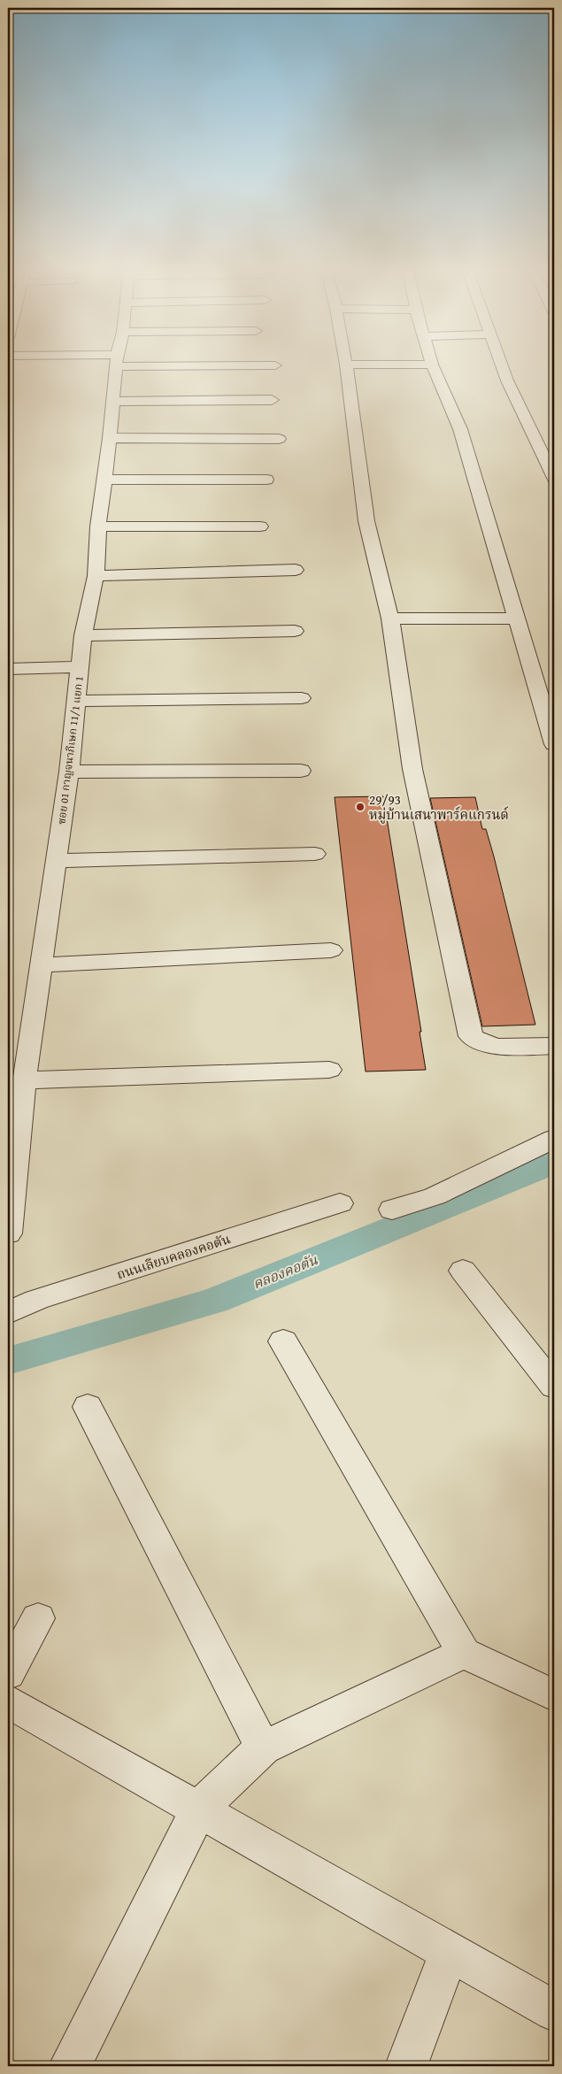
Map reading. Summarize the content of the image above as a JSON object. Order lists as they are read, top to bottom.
{
  "streets": {
    "street": ["ซอย 01 กาญจนาภิเษก 11/1 แยก 1", "ถนนเลียบคลองคอตัน"]
  },
  "water": ["คลองคอตัน"],
  "places": ["29/93 หมู่บ้านเสนาพาร์คแกรนด์"]
}
